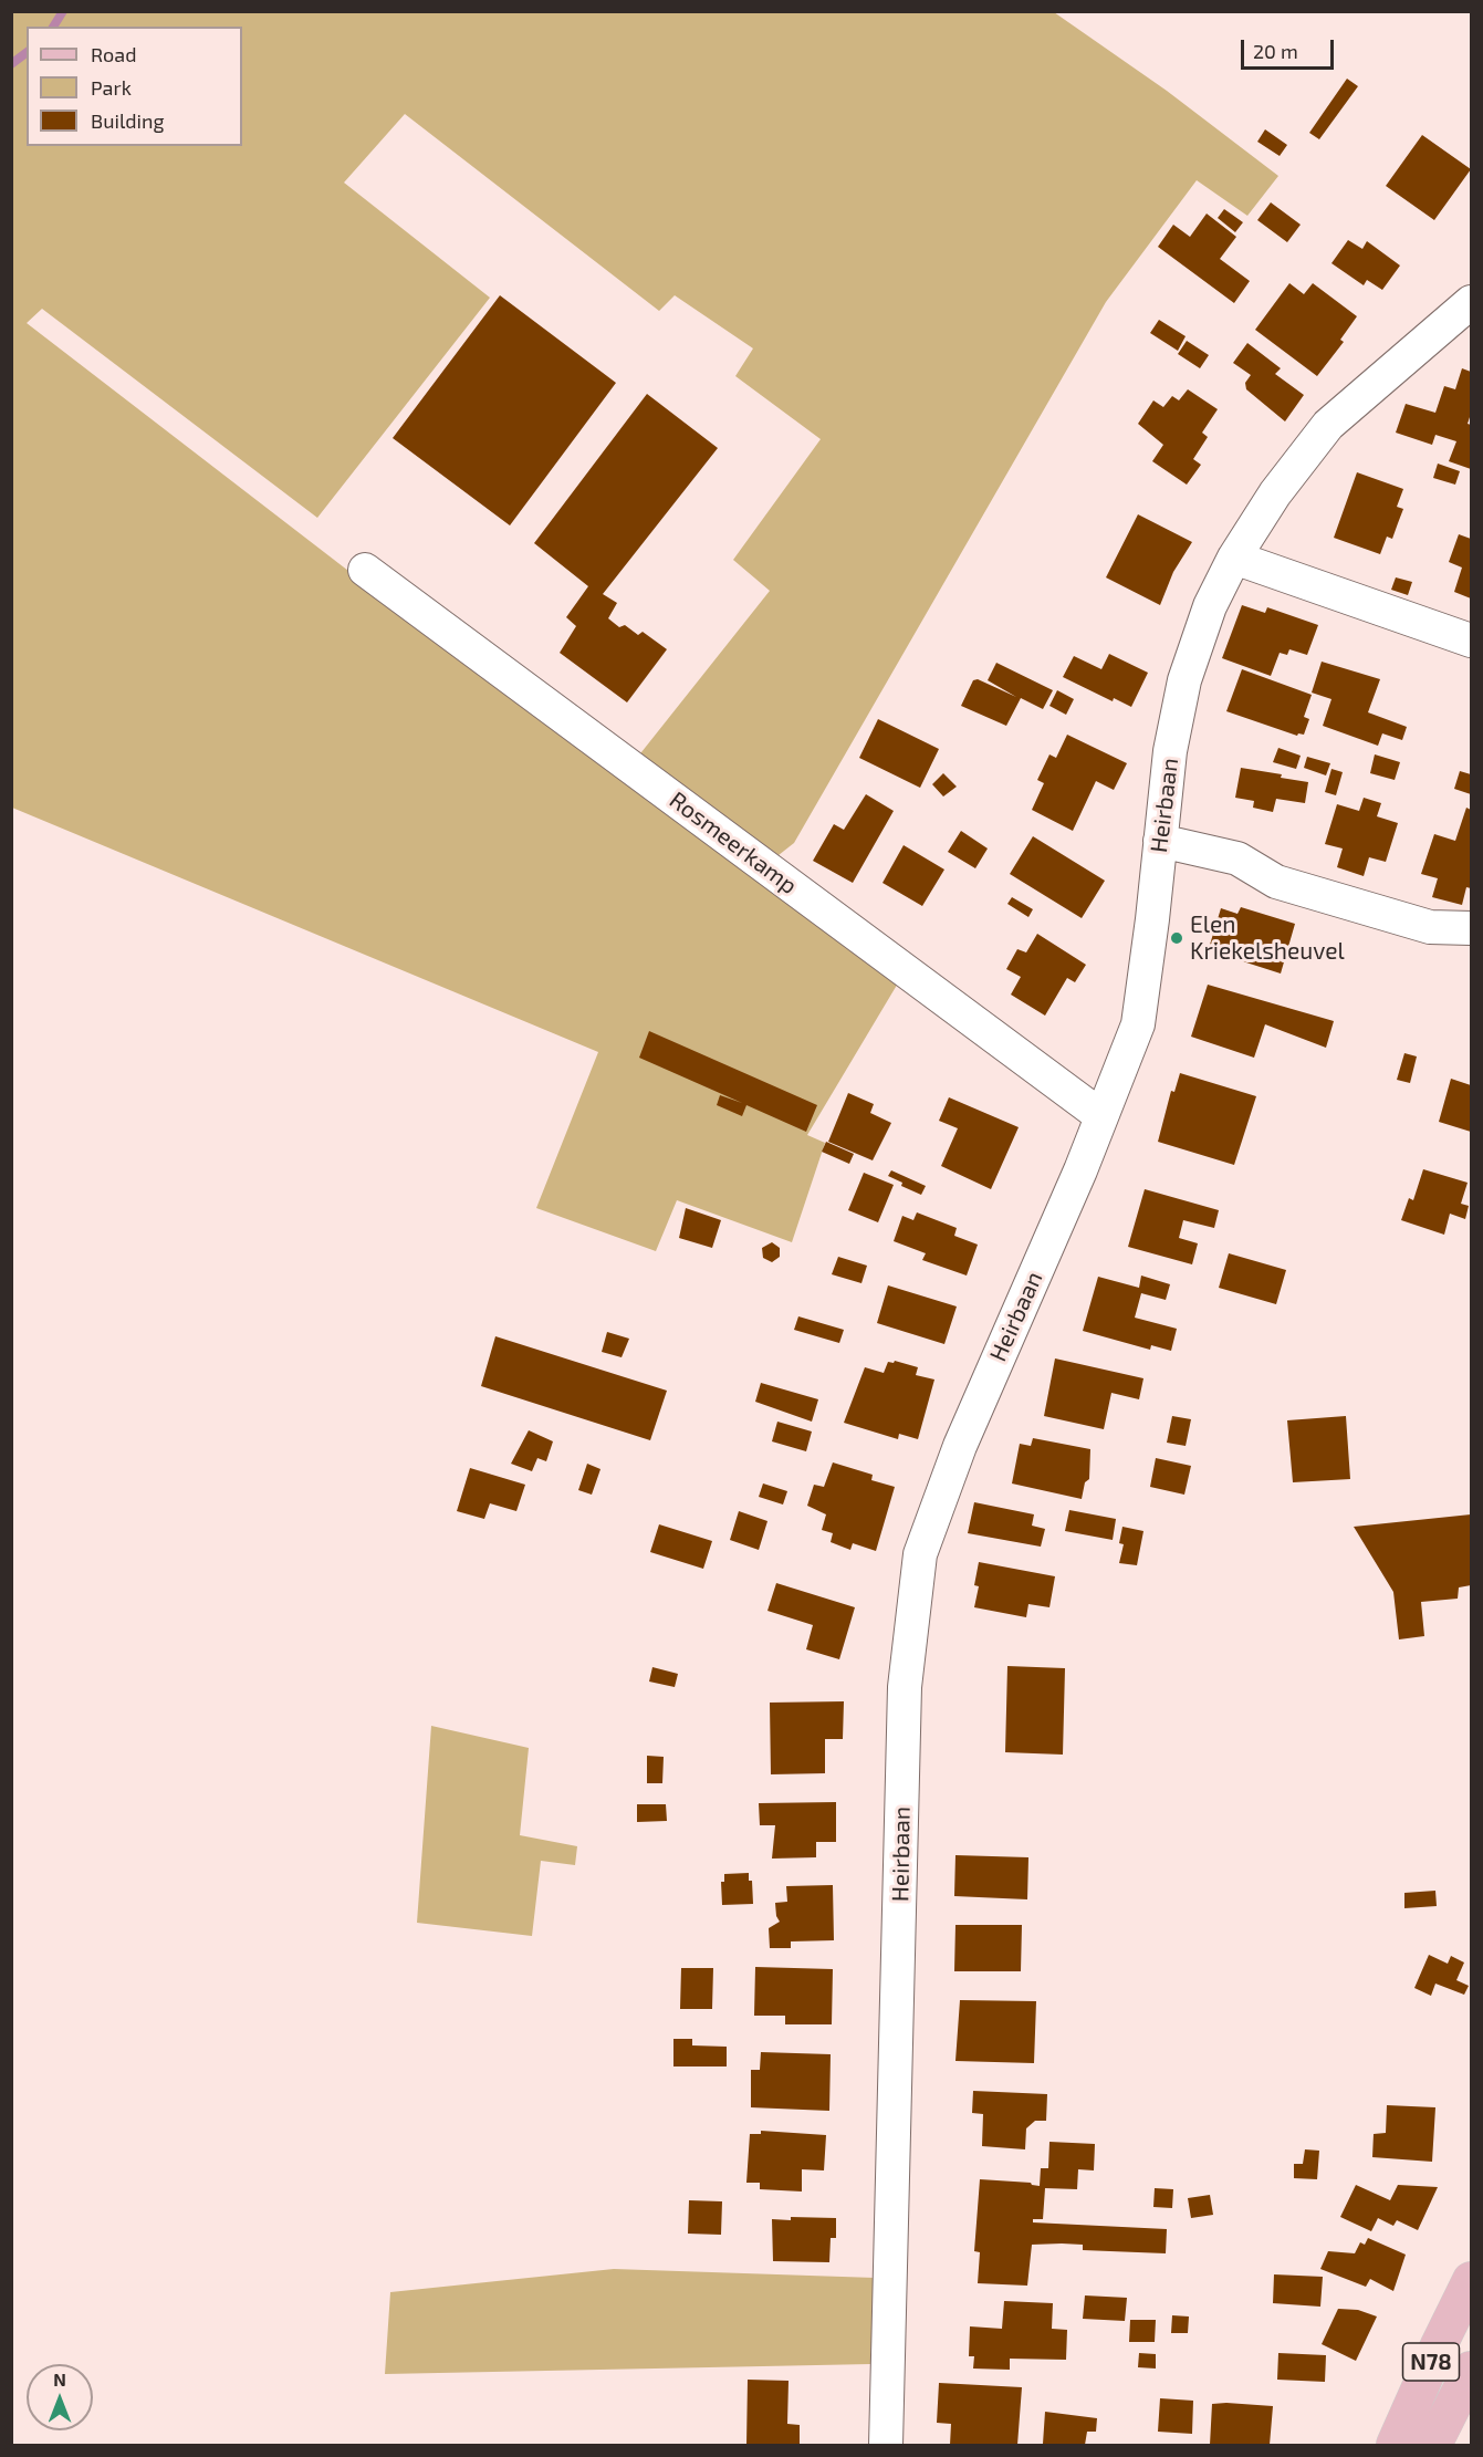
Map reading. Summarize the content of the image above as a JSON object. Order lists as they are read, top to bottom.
{
  "streets": {
    "main road": ["N78"],
    "street": ["Heirbaan", "Rosmeerkamp"]
  },
  "crossings": [
    ["Heirbaan", "Rosmeerkamp"]
  ],
  "places": ["Elen Kriekelsheuvel"],
  "legend": ["Road", "Park", "Building"],
  "scale_bar": "20 m",
  "north": "top"
}
